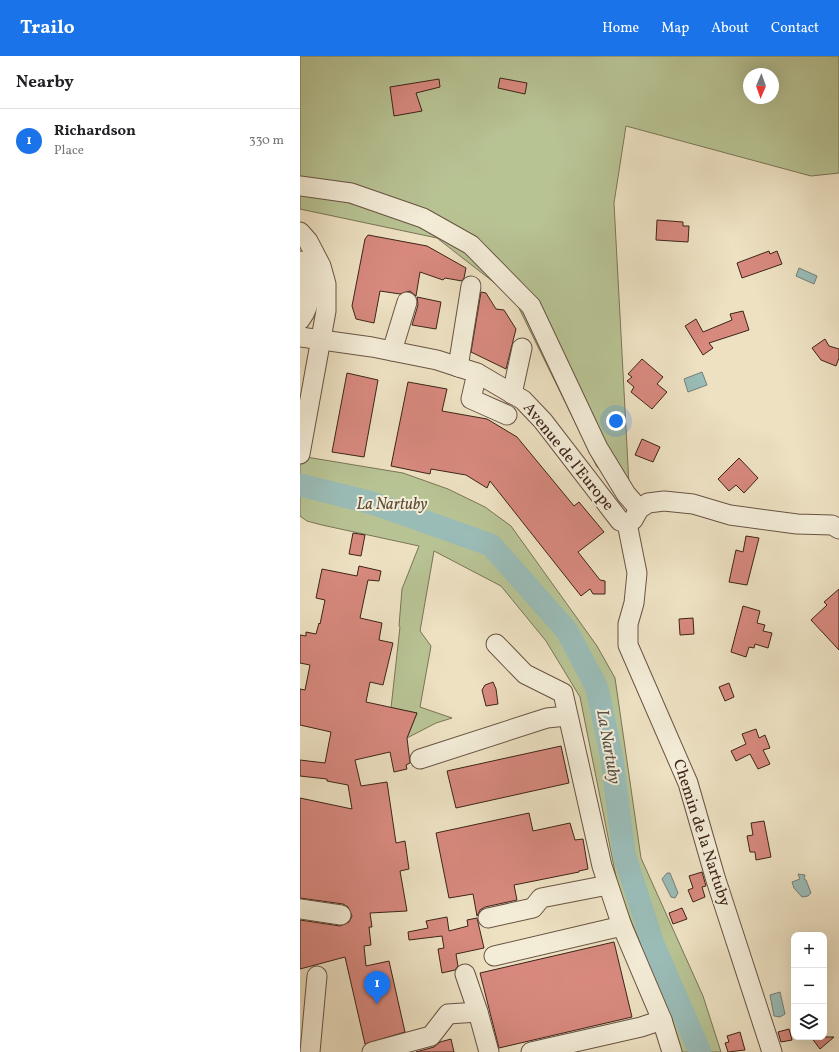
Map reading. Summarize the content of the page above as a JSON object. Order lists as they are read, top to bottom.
{
  "streets": {
    "street": ["Avenue de l'Europe", "Chemin de la Nartuby"]
  },
  "crossings": [
    ["Avenue de l'Europe", "Chemin de la Nartuby"]
  ],
  "water": ["La Nartuby"],
  "parks": ["La Nartuby"],
  "north": "bottom",
  "page": {
    "header": "Trailo",
    "nav": [
      "Home",
      "Map",
      "About",
      "Contact"
    ],
    "heading": "Nearby",
    "list": [
      {
        "mark": "1",
        "name": "Richardson",
        "note": "Place",
        "value": "330 m"
      }
    ],
    "map_buttons": ["+", "−"],
    "pins": "1"
  }
}
